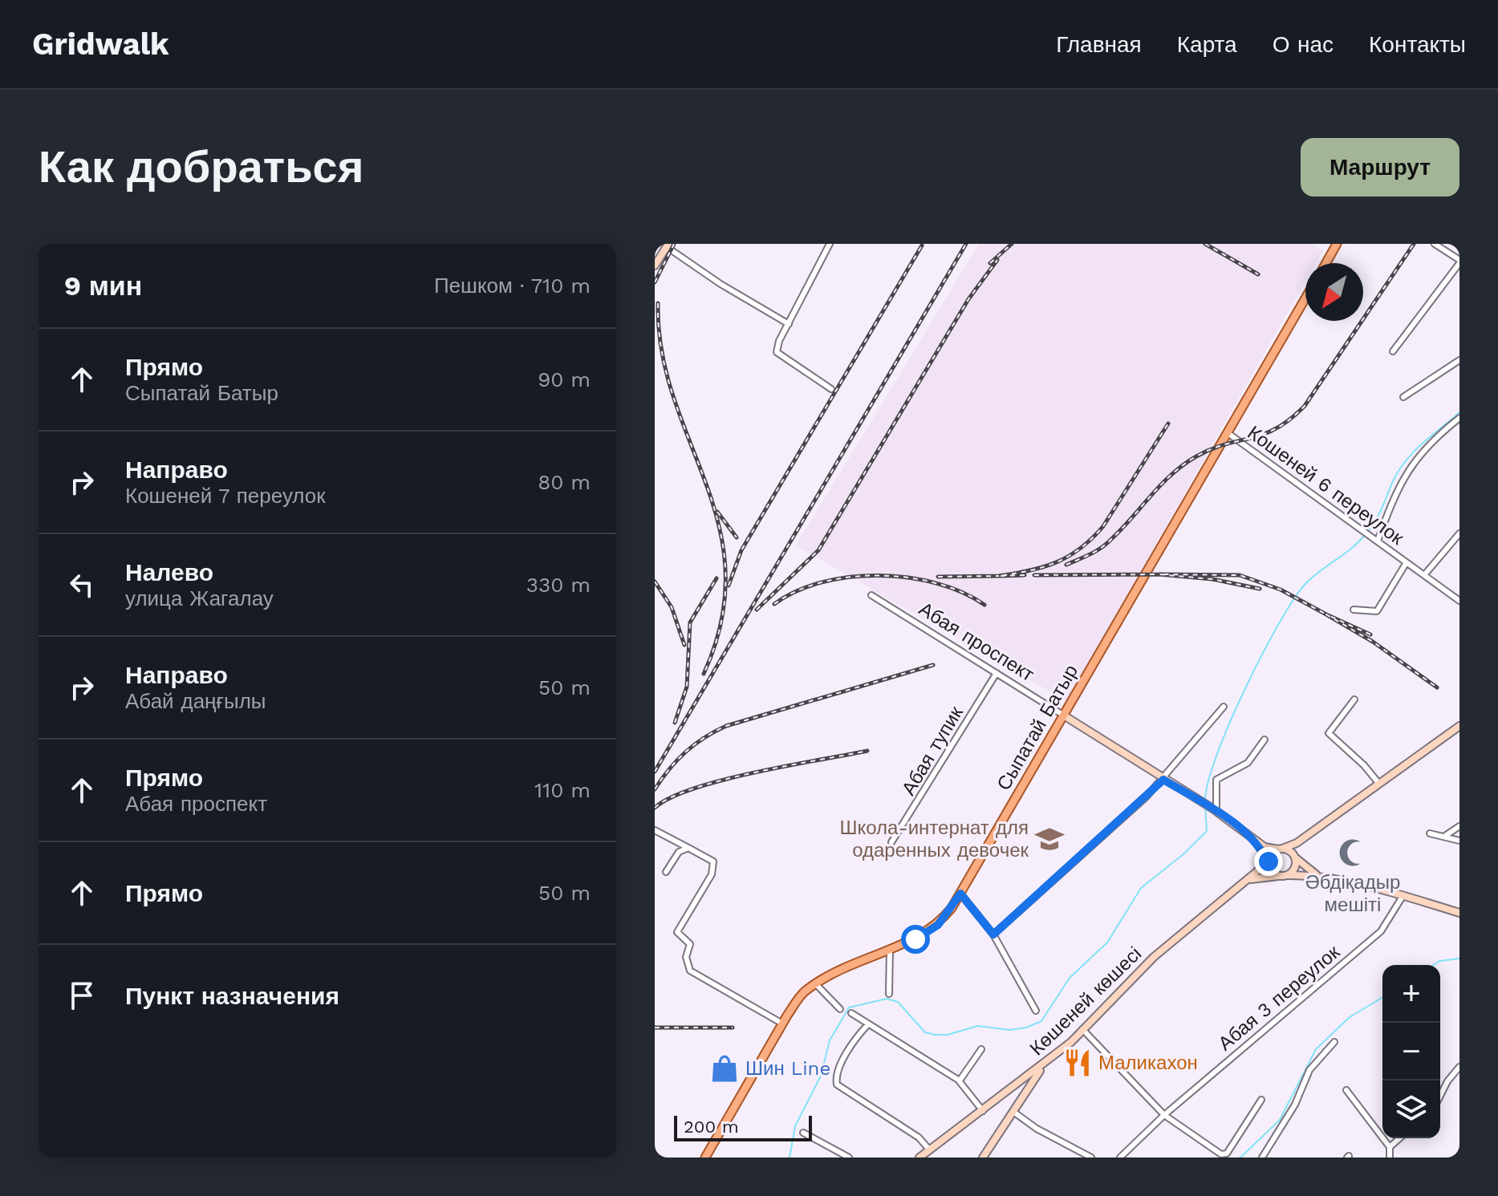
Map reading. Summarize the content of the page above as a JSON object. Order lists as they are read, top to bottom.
{
  "streets": {
    "main road": ["Сыпатай Батыр", "Көшеней көшесі"],
    "street": [
      "Кошеней 6 переулок",
      "Абая проспект",
      "Абая тупик",
      "Абая 3 переулок"
    ]
  },
  "crossings": [
    ["Кошеней 6 переулок", "Сыпатай Батыр"],
    ["Абая проспект", "Сыпатай Батыр"],
    ["Абая проспект", "Абая тупик"]
  ],
  "places": {
    "school or university": ["Школа-интернат для одаренных девочек"],
    "mosque": ["Әбдіқадыр мешіті"],
    "restaurant": ["Маликахон"],
    "shop": ["Шин Line"]
  },
  "scale_bar": "200 m",
  "north": "bottom left",
  "page": {
    "header": "Gridwalk",
    "nav": [
      "Главная",
      "Карта",
      "О нас",
      "Контакты"
    ],
    "buttons": "Маршрут",
    "title": "Как добраться",
    "heading": ["9 мин", "Пешком · 710 m"],
    "list": [
      ["Прямо", "Сыпатай Батыр", "90 m"],
      ["Направо", "Кошеней 7 переулок", "80 m"],
      ["Налево", "улица Жагалау", "330 m"],
      ["Направо", "Абай даңғылы", "50 m"],
      ["Прямо", "Абая проспект", "110 m"],
      ["Прямо", "50 m"],
      "Пункт назначения"
    ],
    "map_buttons": ["+", "−"],
    "scale": "200 m"
  }
}
